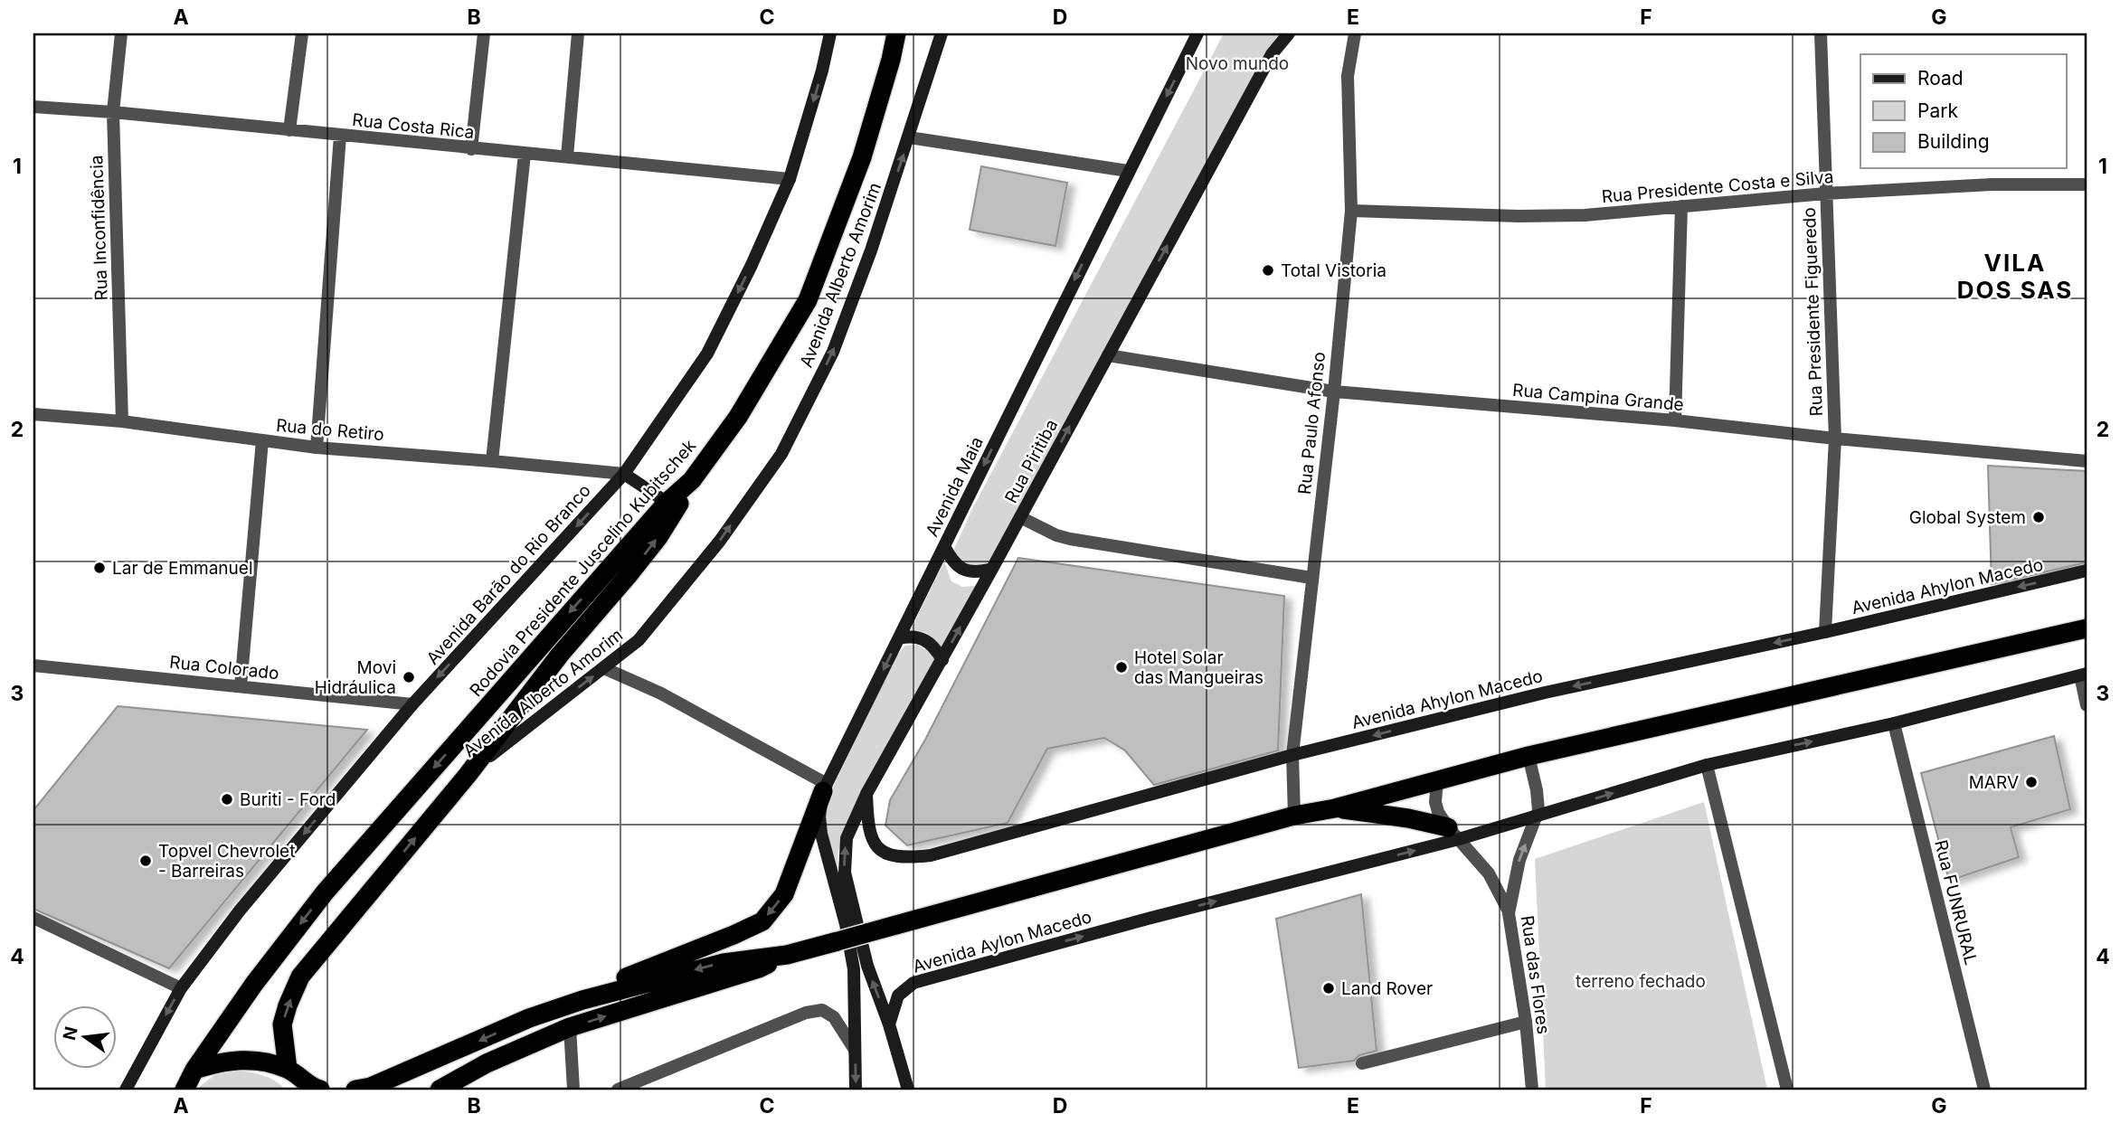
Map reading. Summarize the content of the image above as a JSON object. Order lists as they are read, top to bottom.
{
  "streets": {
    "highway": ["Rodovia Presidente Juscelino Kubitschek"],
    "main road": [
      "Avenida Alberto Amorim",
      "Rua Piritiba",
      "Avenida Maia",
      "Avenida Barão do Rio Branco",
      "Avenida Ahylon Macedo",
      "Avenida Aylon Macedo"
    ],
    "street": [
      "Rua Costa Rica",
      "Rua Presidente Costa e Silva",
      "Rua Inconfidência",
      "Rua Presidente Figueredo",
      "Rua Campina Grande",
      "Rua Paulo Afonso",
      "Rua do Retiro",
      "Rua Colorado",
      "Rua FUNRURAL",
      "Rua das Flores"
    ]
  },
  "crossings": [
    ["Rua Costa Rica", "Rua Inconfidência"],
    ["Rua Costa Rica", "Avenida Barão do Rio Branco"],
    ["Rua Presidente Costa e Silva", "Rua Presidente Figueredo"],
    ["Rua Presidente Costa e Silva", "Rua Paulo Afonso"],
    ["Rua Inconfidência", "Rua do Retiro"],
    ["Rua Presidente Figueredo", "Rua Campina Grande"],
    ["Rua Presidente Figueredo", "Avenida Ahylon Macedo"],
    ["Rua Campina Grande", "Rua Paulo Afonso"],
    ["Rua Campina Grande", "Rua Piritiba"],
    ["Rua Paulo Afonso", "Avenida Ahylon Macedo"],
    ["Rua do Retiro", "Avenida Barão do Rio Branco"],
    ["Rua Piritiba", "Avenida Ahylon Macedo"],
    ["Rua Piritiba", "Avenida Aylon Macedo"],
    ["Avenida Barão do Rio Branco", "Rua Colorado"],
    ["Rua FUNRURAL", "Avenida Aylon Macedo"],
    ["Avenida Aylon Macedo", "Rua das Flores"]
  ],
  "one_way": [
    "Avenida Alberto Amorim",
    "Rua Piritiba",
    "Avenida Maia",
    "Avenida Barão do Rio Branco",
    "Avenida Ahylon Macedo",
    "Avenida Aylon Macedo"
  ],
  "districts": ["VILA DOS SAS"],
  "parks": ["Novo mundo", "terreno fechado"],
  "places": [
    "Total Vistoria",
    "Global System",
    "Lar de Emmanuel",
    "Hotel Solar das Mangueiras",
    "Movi Hidráulica",
    "MARV",
    "Buriti - Ford",
    "Topvel Chevrolet - Barreiras",
    "Land Rover"
  ],
  "legend": ["Road", "Park", "Building"],
  "north": "left",
  "grid": {
    "columns": [
      "A",
      "B",
      "C",
      "D",
      "E",
      "F",
      "G"
    ],
    "rows": [
      "1",
      "2",
      "3",
      "4"
    ]
  }
}
